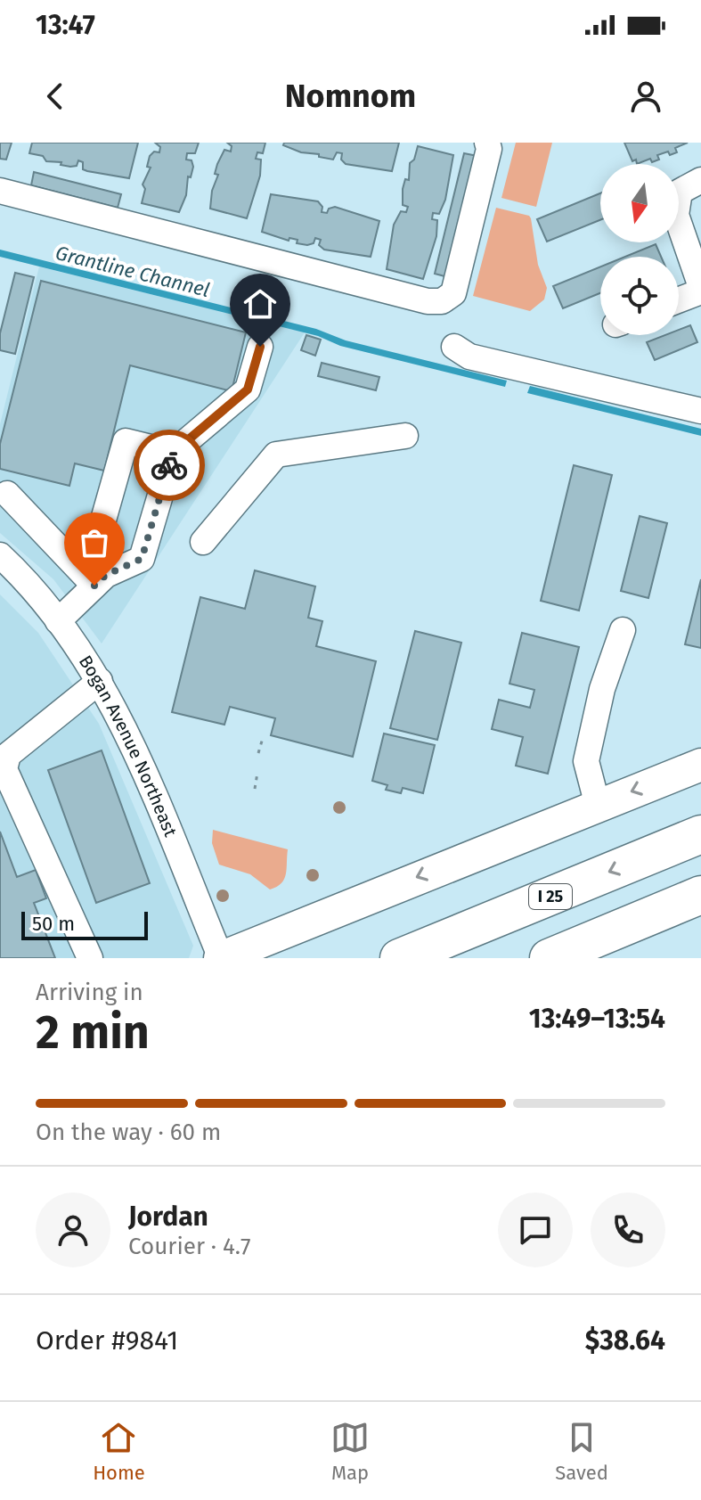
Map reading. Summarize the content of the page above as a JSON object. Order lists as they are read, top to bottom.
{
  "streets": {
    "highway": ["I 25"],
    "street": ["Bogan Avenue Northeast"]
  },
  "water": ["Grantline Channel"],
  "scale_bar": "50 m",
  "north": "bottom",
  "page": {
    "status": "13:47",
    "header": "Nomnom",
    "scale": "50 m",
    "heading": ["2 min", "Arriving in", "13:49–13:54"],
    "panel": [
      "Jordan",
      "Courier · 4.7",
      "Order #9841",
      "$38.64"
    ],
    "bar": "On the way · 60 m",
    "tabs": ["Home", "Map", "Saved"]
  }
}
